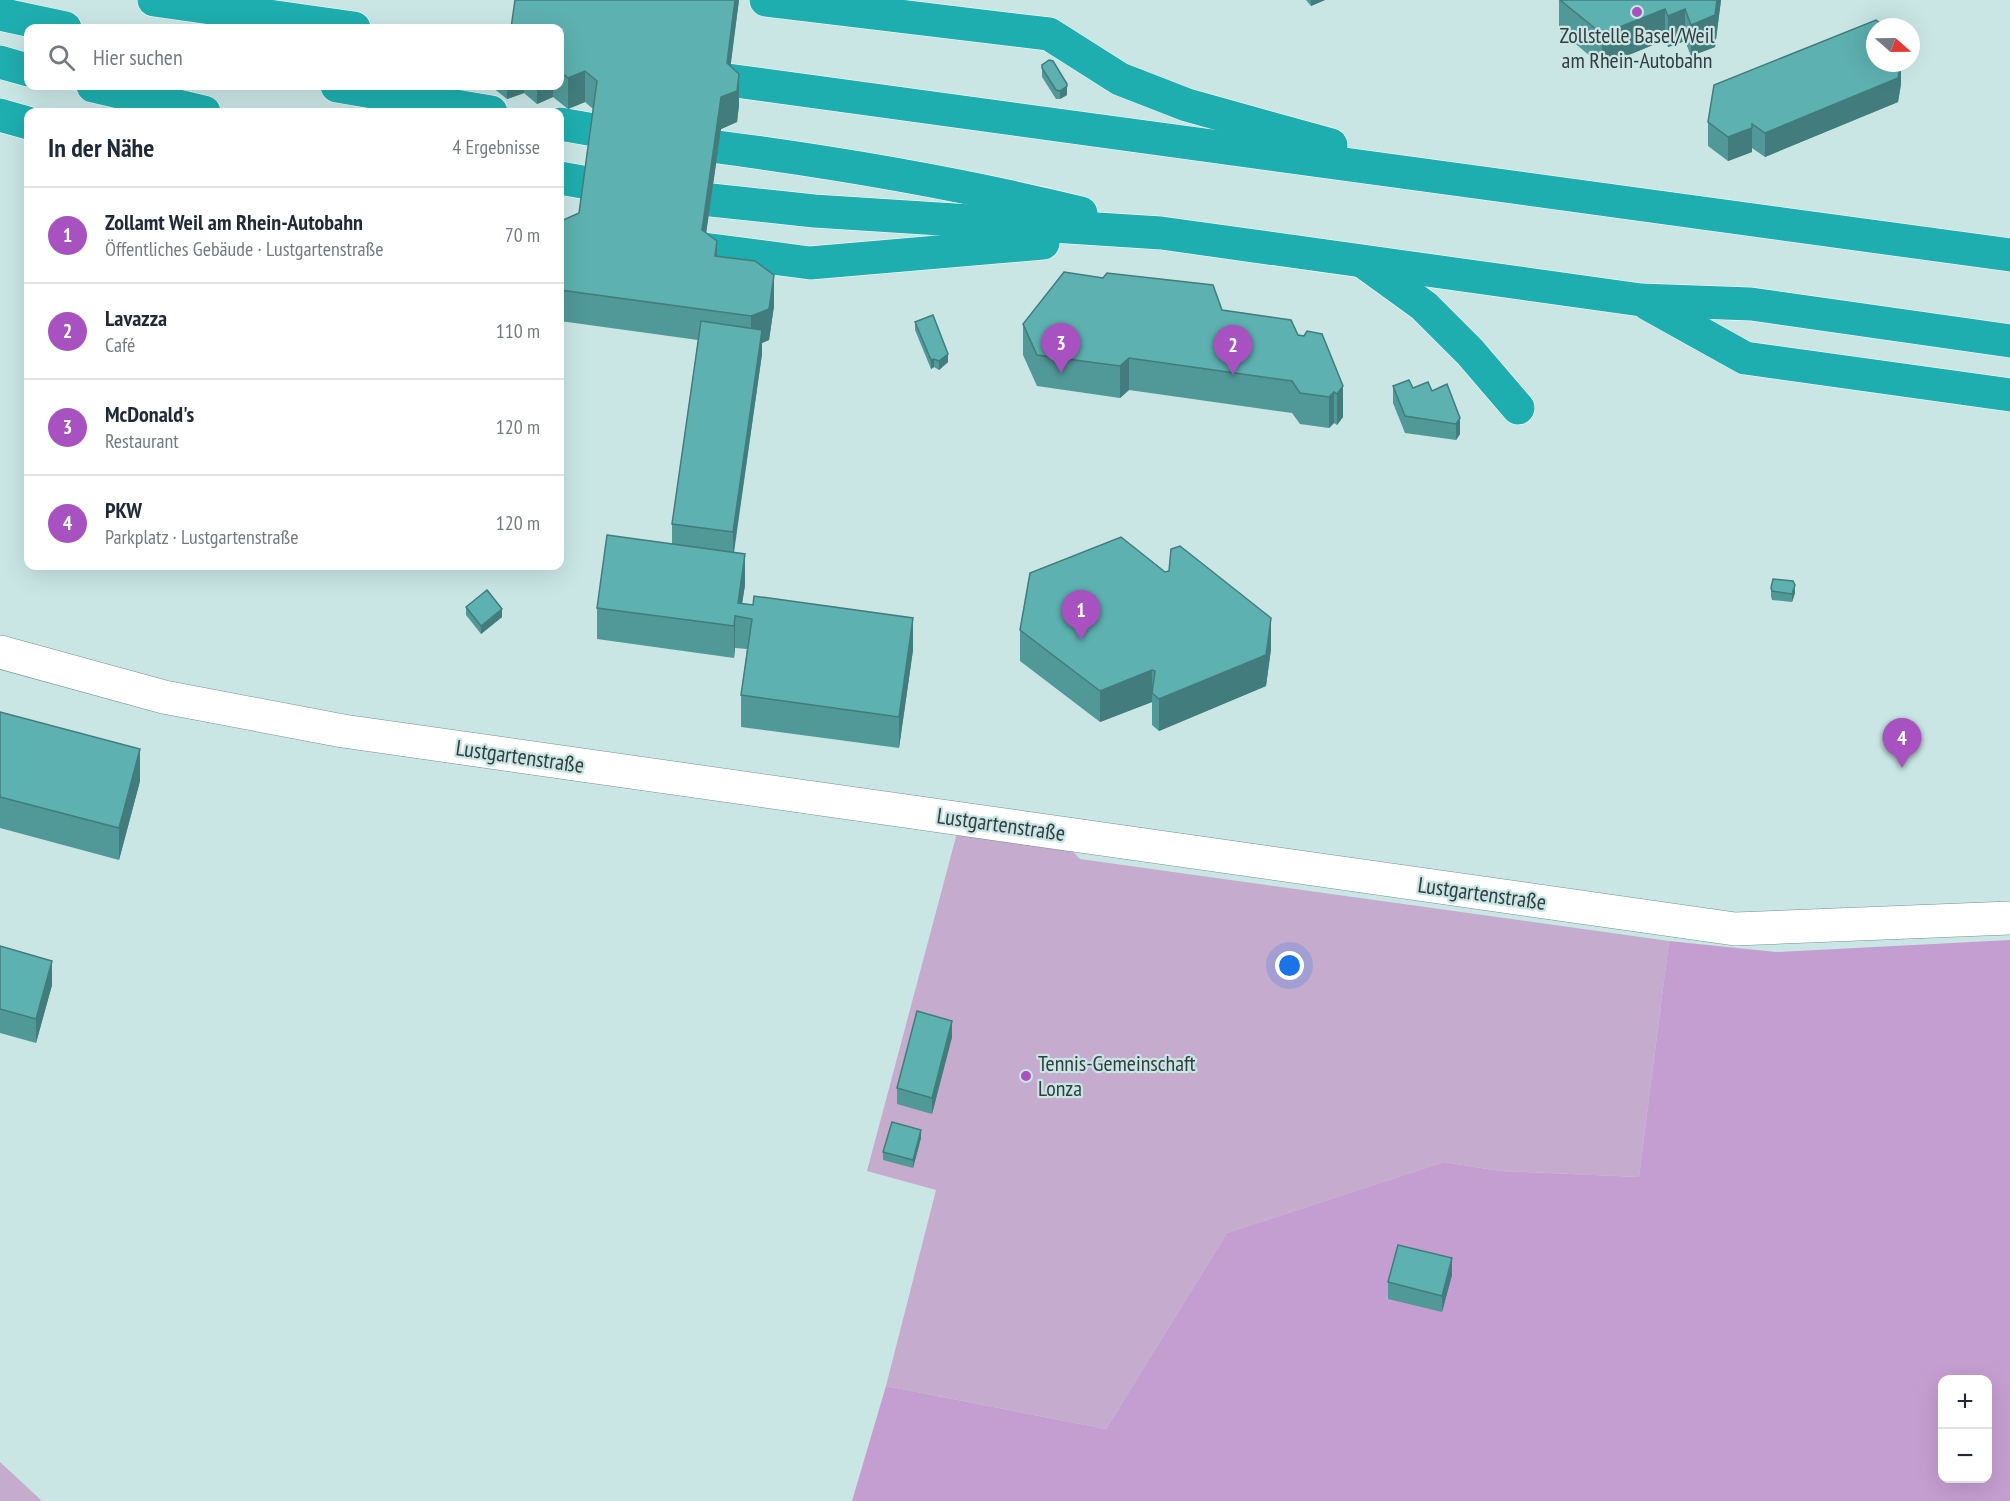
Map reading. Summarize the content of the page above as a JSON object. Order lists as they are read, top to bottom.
{
  "streets": {
    "street": ["Lustgartenstraße"]
  },
  "places": ["Zollstelle Basel/Weil am Rhein-Autobahn", "Tennis-Gemeinschaft Lonza"],
  "north": "right",
  "page": {
    "search": "Hier suchen",
    "heading": ["In der Nähe", "4 Ergebnisse"],
    "list": [
      {
        "mark": "1",
        "name": "Zollamt Weil am Rhein-Autobahn",
        "note": "Öffentliches Gebäude · Lustgartenstraße",
        "value": "70 m"
      },
      {
        "mark": "2",
        "name": "Lavazza",
        "note": "Café",
        "value": "110 m"
      },
      {
        "mark": "3",
        "name": "McDonald's",
        "note": "Restaurant",
        "value": "120 m"
      },
      {
        "mark": "4",
        "name": "PKW",
        "note": "Parkplatz · Lustgartenstraße",
        "value": "120 m"
      }
    ],
    "pins": [
      "3",
      "2",
      "1",
      "4"
    ],
    "map_buttons": ["+", "−"]
  }
}
